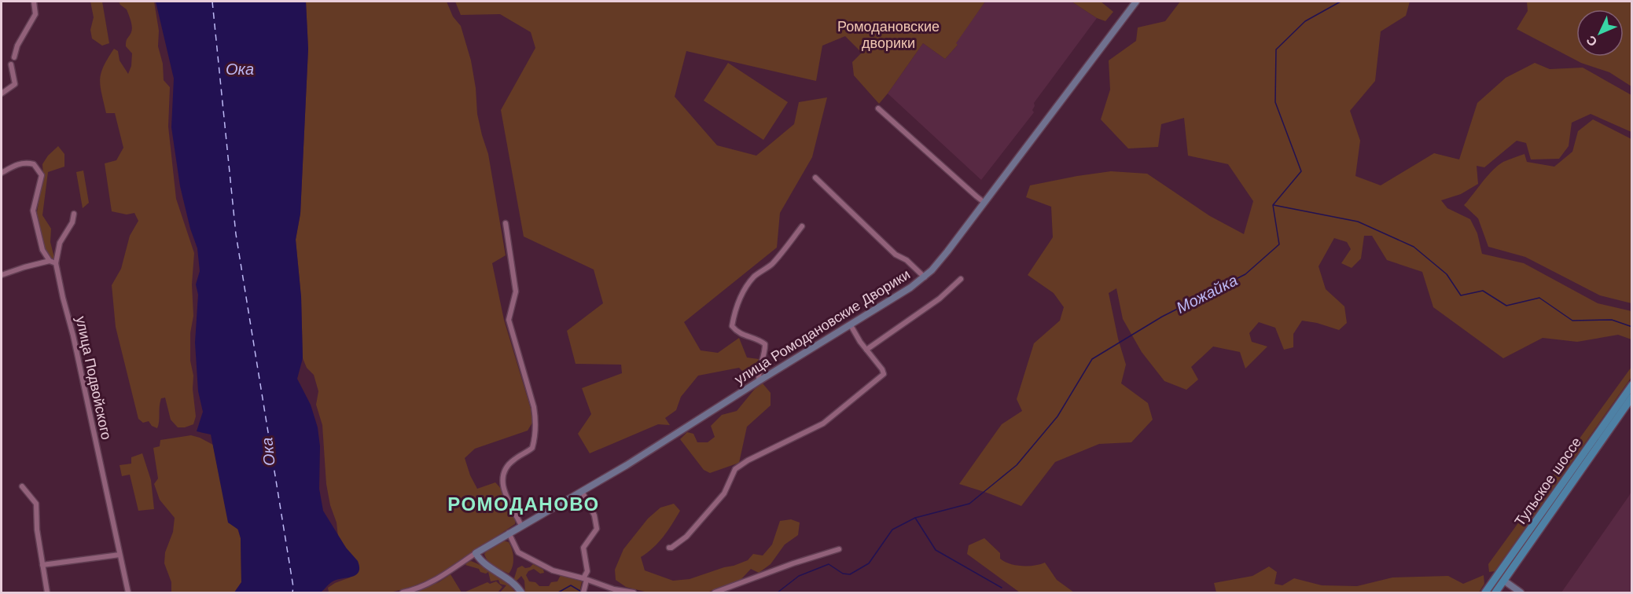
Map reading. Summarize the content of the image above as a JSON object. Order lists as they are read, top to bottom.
{
  "streets": {
    "main road": ["Тульское шоссе"],
    "street": ["улица Ромодановские Дворики", "улица Подвойского"]
  },
  "districts": ["РОМОДАНОВО"],
  "water": ["Ока", "Можайка"],
  "parks": ["Ромодановские дворики"],
  "north": "bottom left"
}
